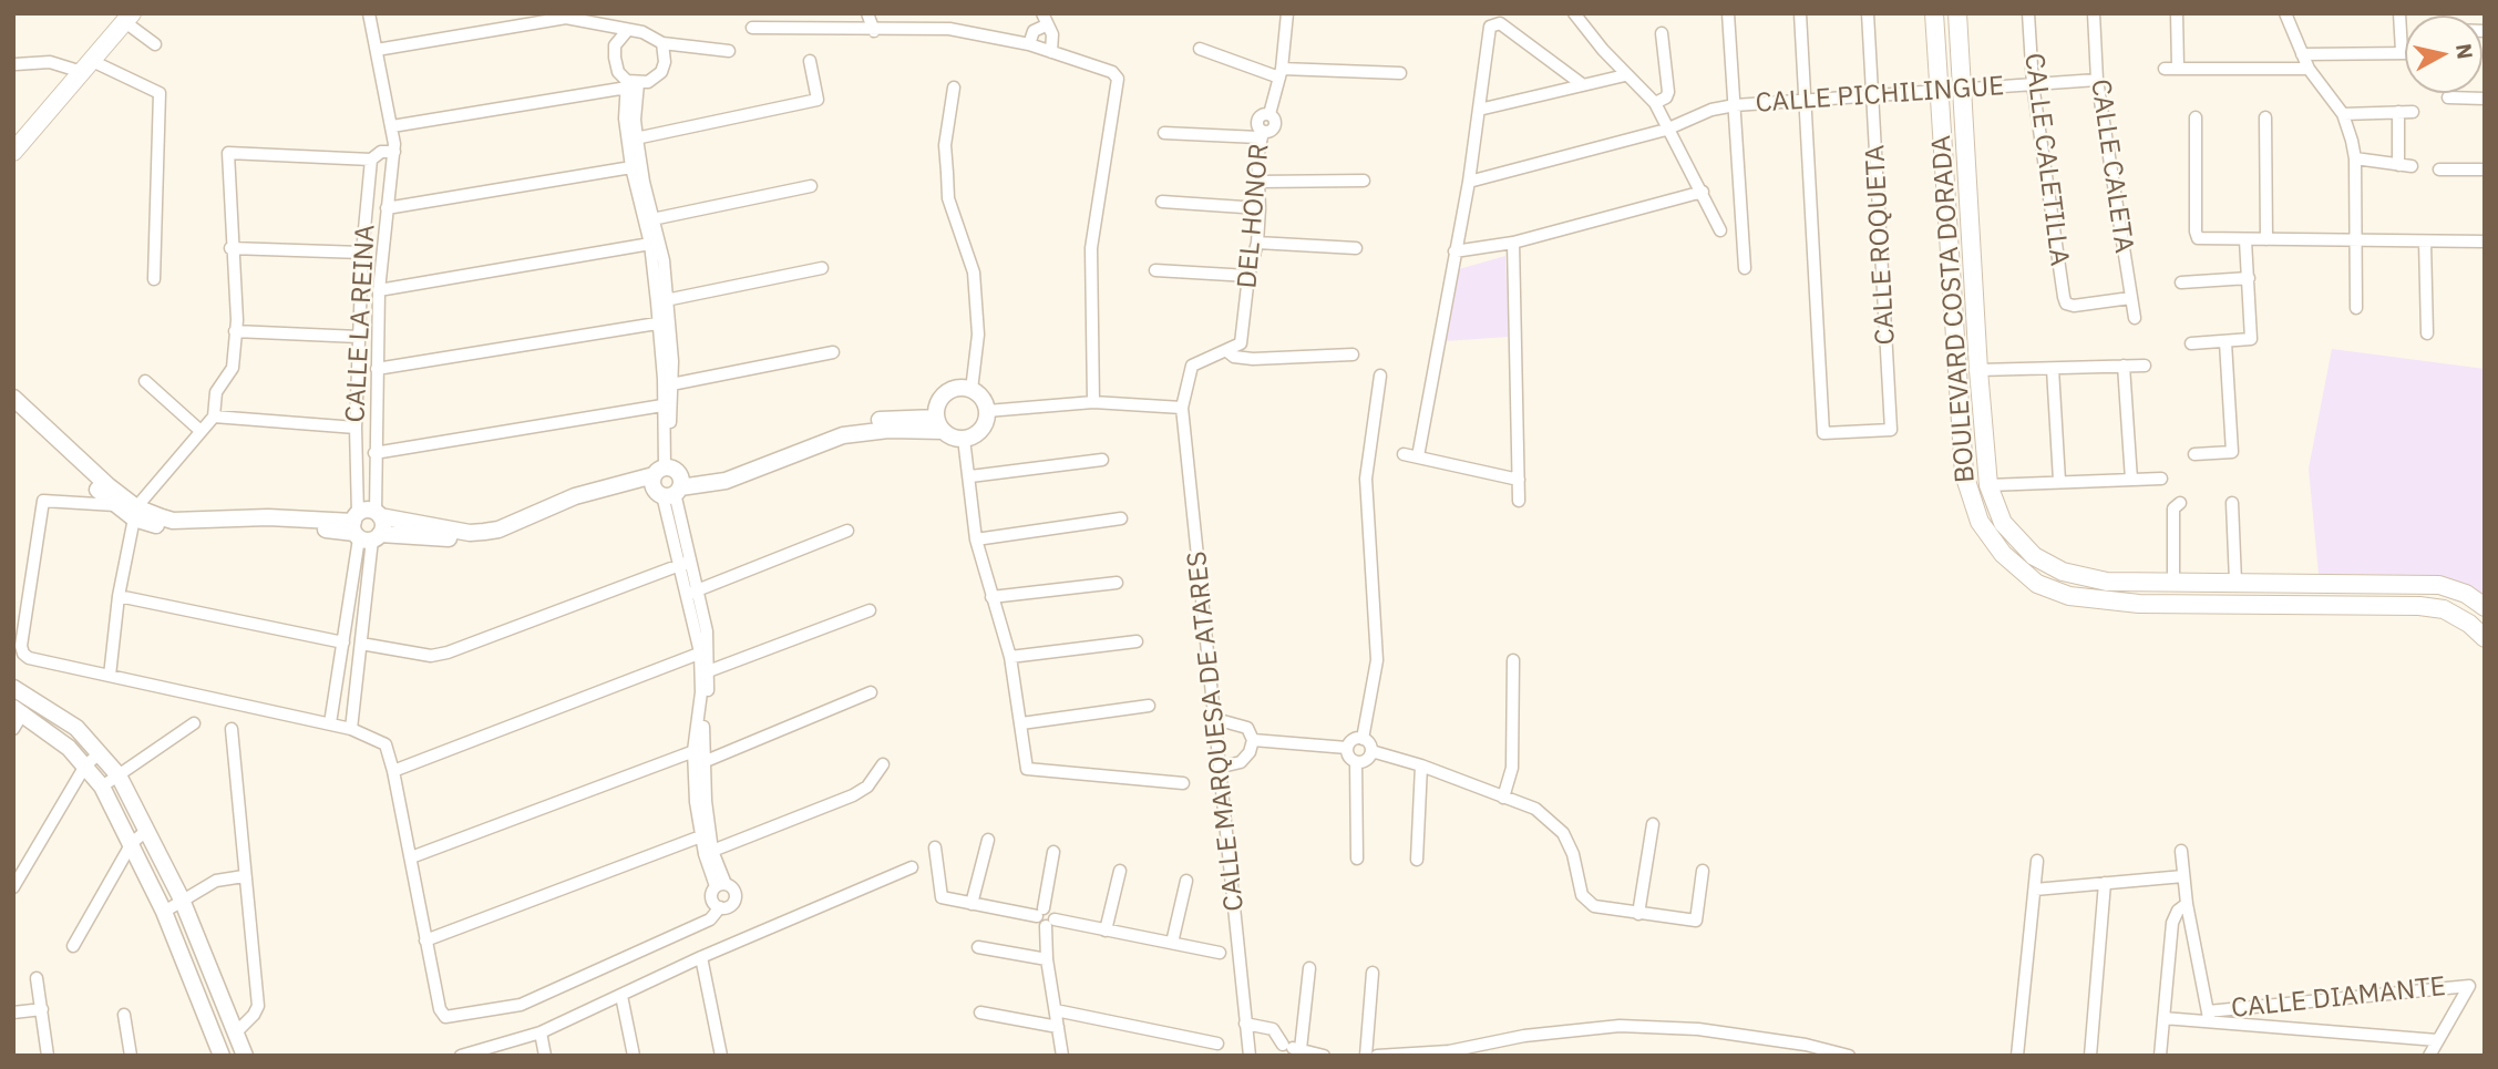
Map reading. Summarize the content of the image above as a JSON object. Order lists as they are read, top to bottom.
{
  "streets": {
    "main road": ["BOULEVARD COSTA DORADA"],
    "street": [
      "CALLE PICHILINGUE",
      "CALLE CALETILLA",
      "CALLE CALETA",
      "DEL HONOR",
      "CALLE ROQUETA",
      "CALLE LA REINA",
      "CALLE MARQUESA DE ATARES",
      "CALLE DIAMANTE"
    ]
  },
  "crossings": [
    ["CALLE PICHILINGUE", "CALLE CALETILLA"],
    ["CALLE PICHILINGUE", "CALLE CALETA"],
    ["CALLE PICHILINGUE", "CALLE ROQUETA"],
    ["CALLE PICHILINGUE", "BOULEVARD COSTA DORADA"],
    ["CALLE CALETILLA", "CALLE CALETA"]
  ],
  "north": "right"
}
